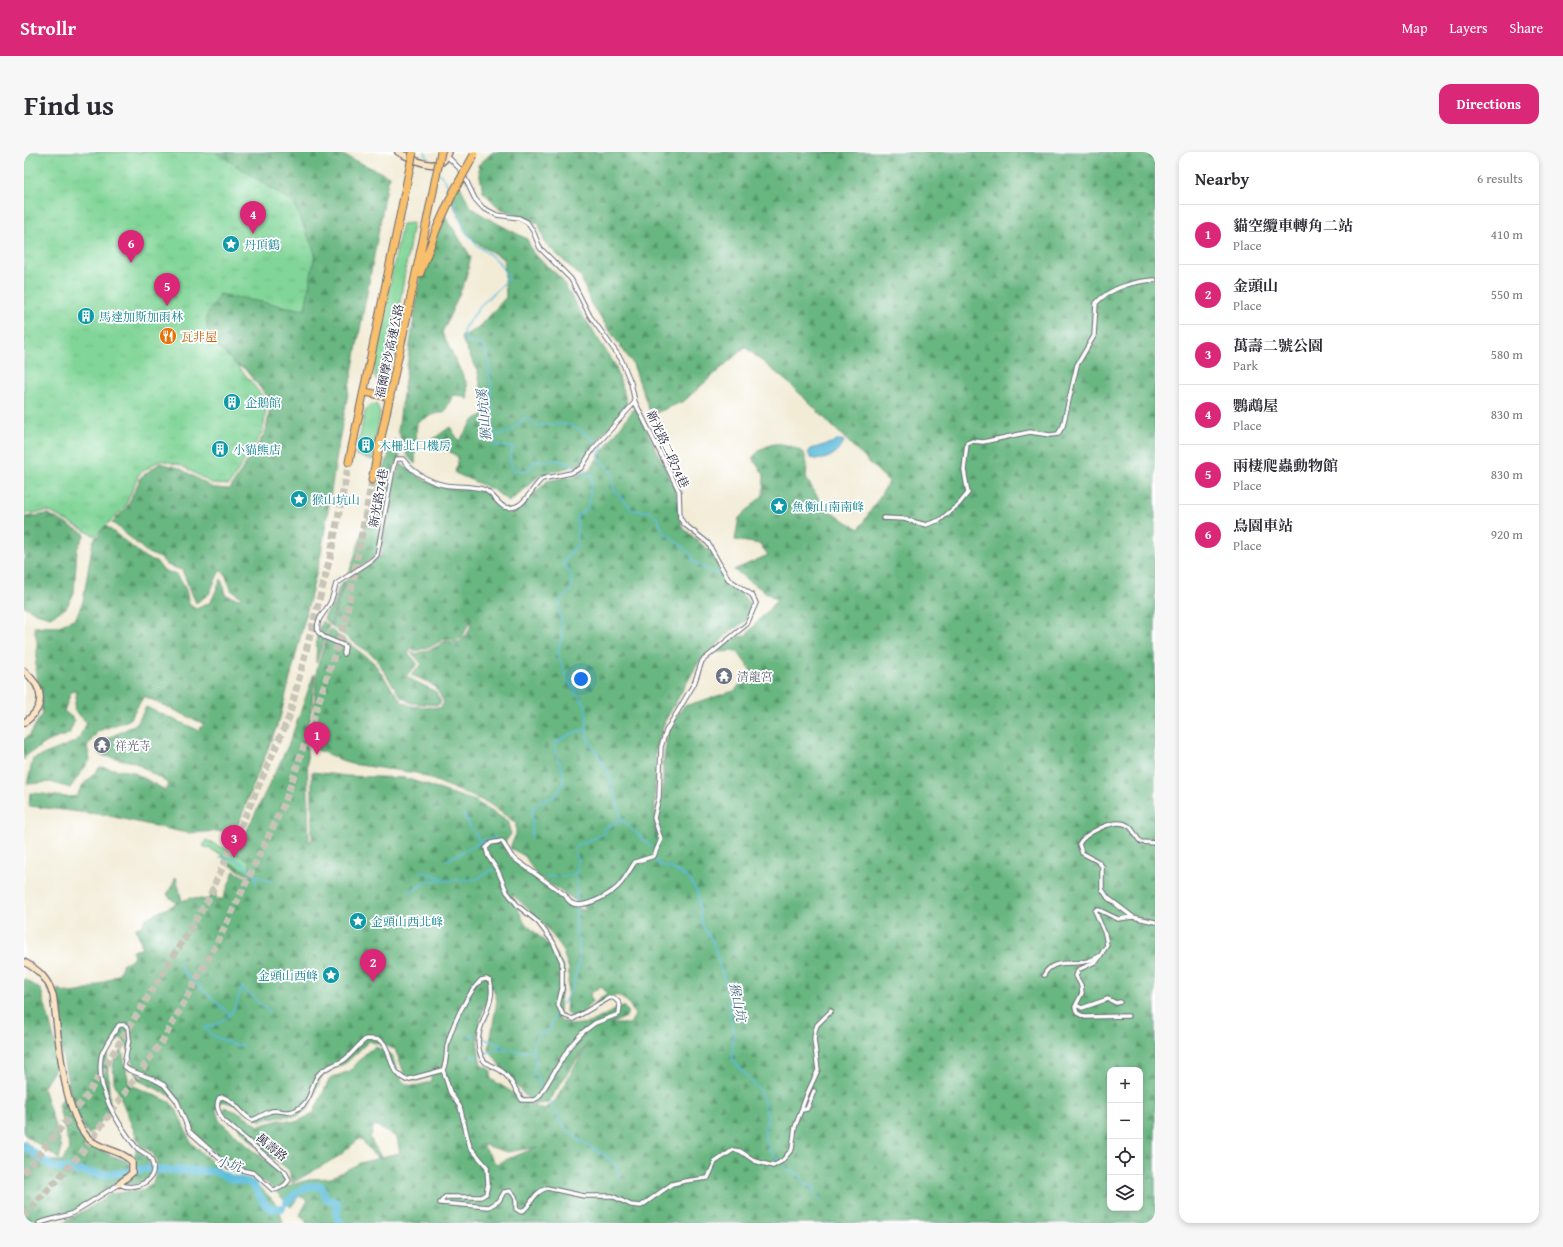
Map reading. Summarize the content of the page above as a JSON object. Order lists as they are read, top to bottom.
{
  "streets": {
    "highway": ["福爾摩沙高速公路"],
    "street": ["新光路二段74巷", "新光路74巷", "萬壽路"]
  },
  "crossings": [
    ["福爾摩沙高速公路", "新光路二段74巷"],
    ["新光路二段74巷", "新光路74巷"],
    ["新光路二段74巷", "萬壽路"]
  ],
  "water": ["猴山坑溪", "猴山坑", "小坑"],
  "places": {
    "place": [
      "丹頂鶴",
      "猴山坑山",
      "魚衡山南南峰",
      "金頭山西北峰",
      "金頭山西峰"
    ],
    "building": [
      "馬達加斯加雨林",
      "企鵝館",
      "木柵北口機房",
      "小貓熊店"
    ],
    "restaurant": ["瓦非屋"],
    "temple": ["清龍宮", "祥光寺"]
  },
  "page": {
    "header": "Strollr",
    "nav": ["Map", "Layers", "Share"],
    "title": "Find us",
    "buttons": "Directions",
    "heading": ["Nearby", "6 results"],
    "pins": [
      "4",
      "6",
      "5",
      "1",
      "3",
      "2"
    ],
    "list": [
      {
        "mark": "1",
        "name": "貓空纜車轉角二站",
        "note": "Place",
        "value": "410 m"
      },
      {
        "mark": "2",
        "name": "金頭山",
        "note": "Place",
        "value": "550 m"
      },
      {
        "mark": "3",
        "name": "萬壽二號公園",
        "note": "Park",
        "value": "580 m"
      },
      {
        "mark": "4",
        "name": "鸚鵡屋",
        "note": "Place",
        "value": "830 m"
      },
      {
        "mark": "5",
        "name": "兩棲爬蟲動物館",
        "note": "Place",
        "value": "830 m"
      },
      {
        "mark": "6",
        "name": "鳥園車站",
        "note": "Place",
        "value": "920 m"
      }
    ],
    "map_buttons": ["+", "−"]
  }
}
